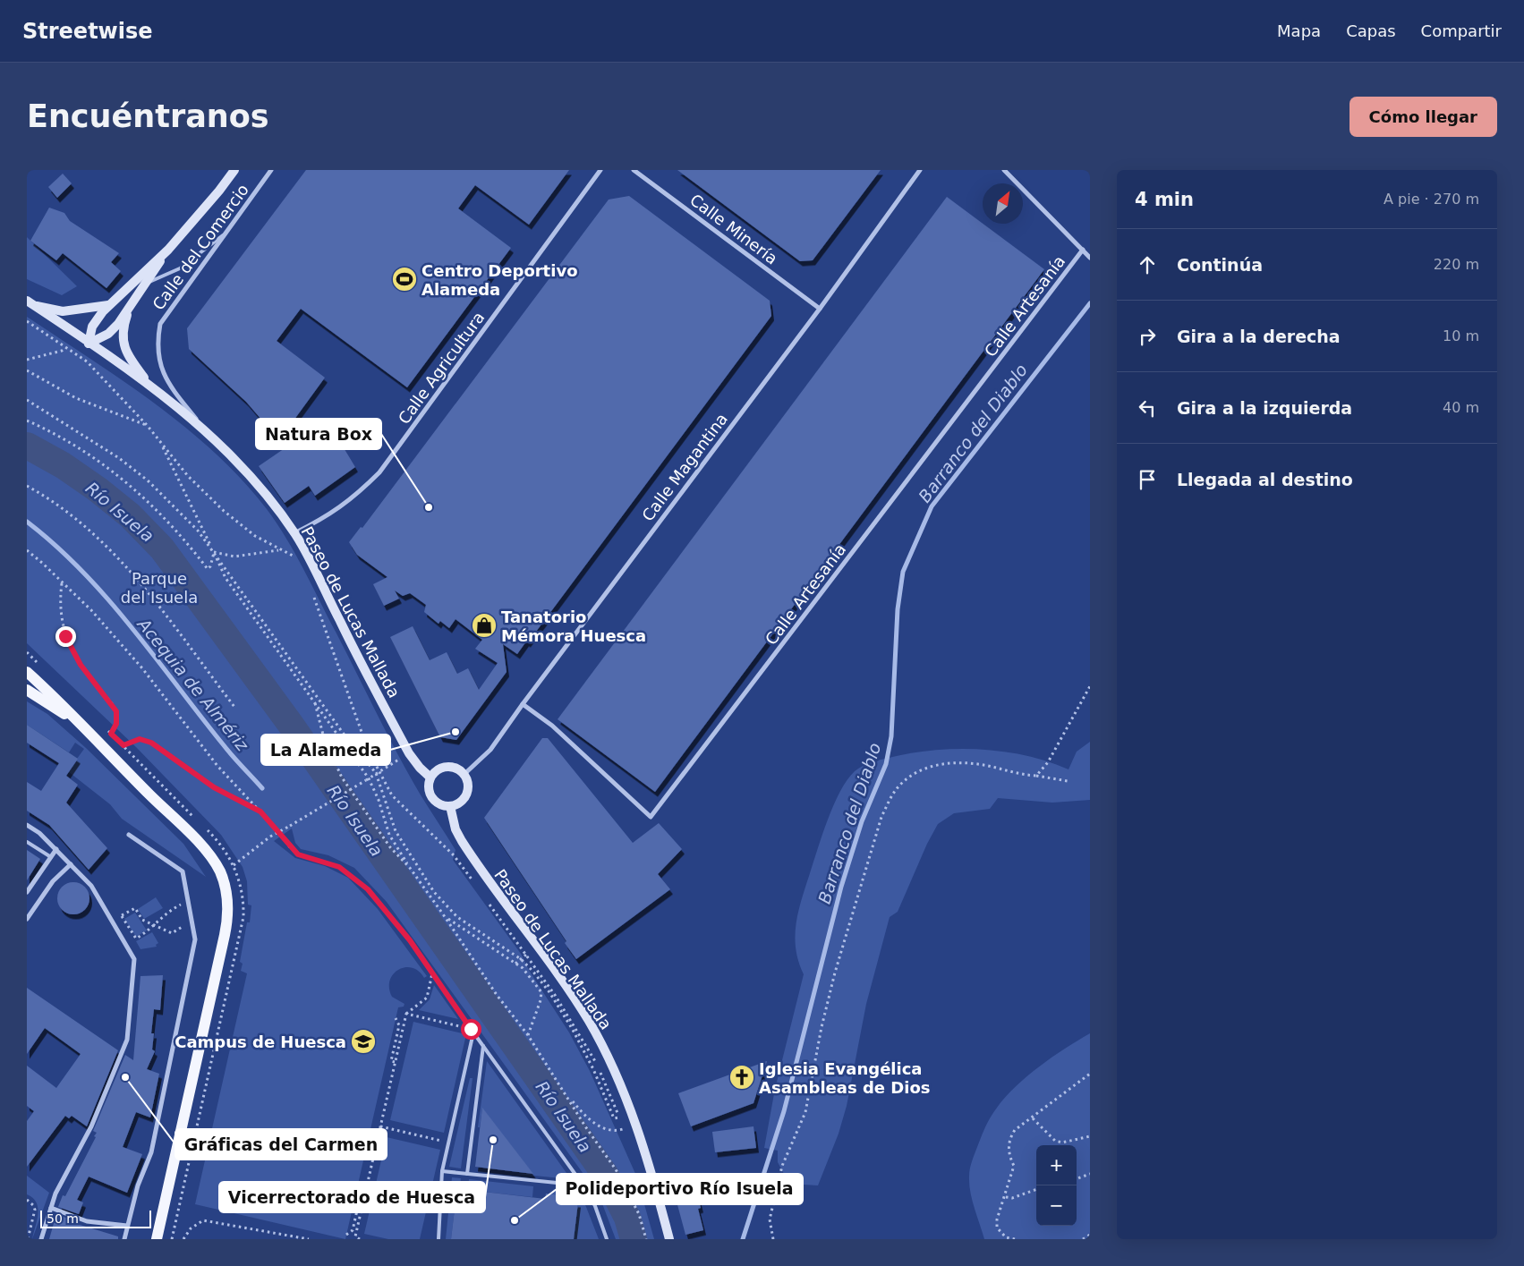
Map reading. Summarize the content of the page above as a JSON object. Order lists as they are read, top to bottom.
{
  "streets": {
    "main road": ["Paseo de Lucas Mallada"],
    "street": [
      "Calle Minería",
      "Calle del Comercio",
      "Calle Artesanía",
      "Calle Agricultura",
      "Calle Magantina"
    ]
  },
  "crossings": [
    ["Calle Minería", "Calle Magantina"],
    ["Calle del Comercio", "Paseo de Lucas Mallada"],
    ["Calle Artesanía", "Calle Magantina"],
    ["Calle Agricultura", "Paseo de Lucas Mallada"],
    ["Calle Magantina", "Paseo de Lucas Mallada"]
  ],
  "water": ["Barranco del Diablo", "Río Isuela", "Acequia de Almériz"],
  "parks": ["Parque del Isuela"],
  "places": {
    "sports": ["Centro Deportivo Alameda"],
    "other": [
      "Natura Box",
      "La Alameda",
      "Gráficas del Carmen",
      "Vicerrectorado de Huesca",
      "Polideportivo Río Isuela"
    ],
    "shop": ["Tanatorio Mémora Huesca"],
    "school or university": ["Campus de Huesca"],
    "church": ["Iglesia Evangélica Asambleas de Dios"]
  },
  "scale_bar": "50 m",
  "north": "top right",
  "page": {
    "header": "Streetwise",
    "nav": ["Mapa", "Capas", "Compartir"],
    "buttons": "Cómo llegar",
    "title": "Encuéntranos",
    "heading": ["4 min", "A pie · 270 m"],
    "list": [
      ["Continúa", "220 m"],
      ["Gira a la derecha", "10 m"],
      ["Gira a la izquierda", "40 m"],
      "Llegada al destino"
    ],
    "map_buttons": ["+", "−"],
    "scale": "50 m"
  }
}
